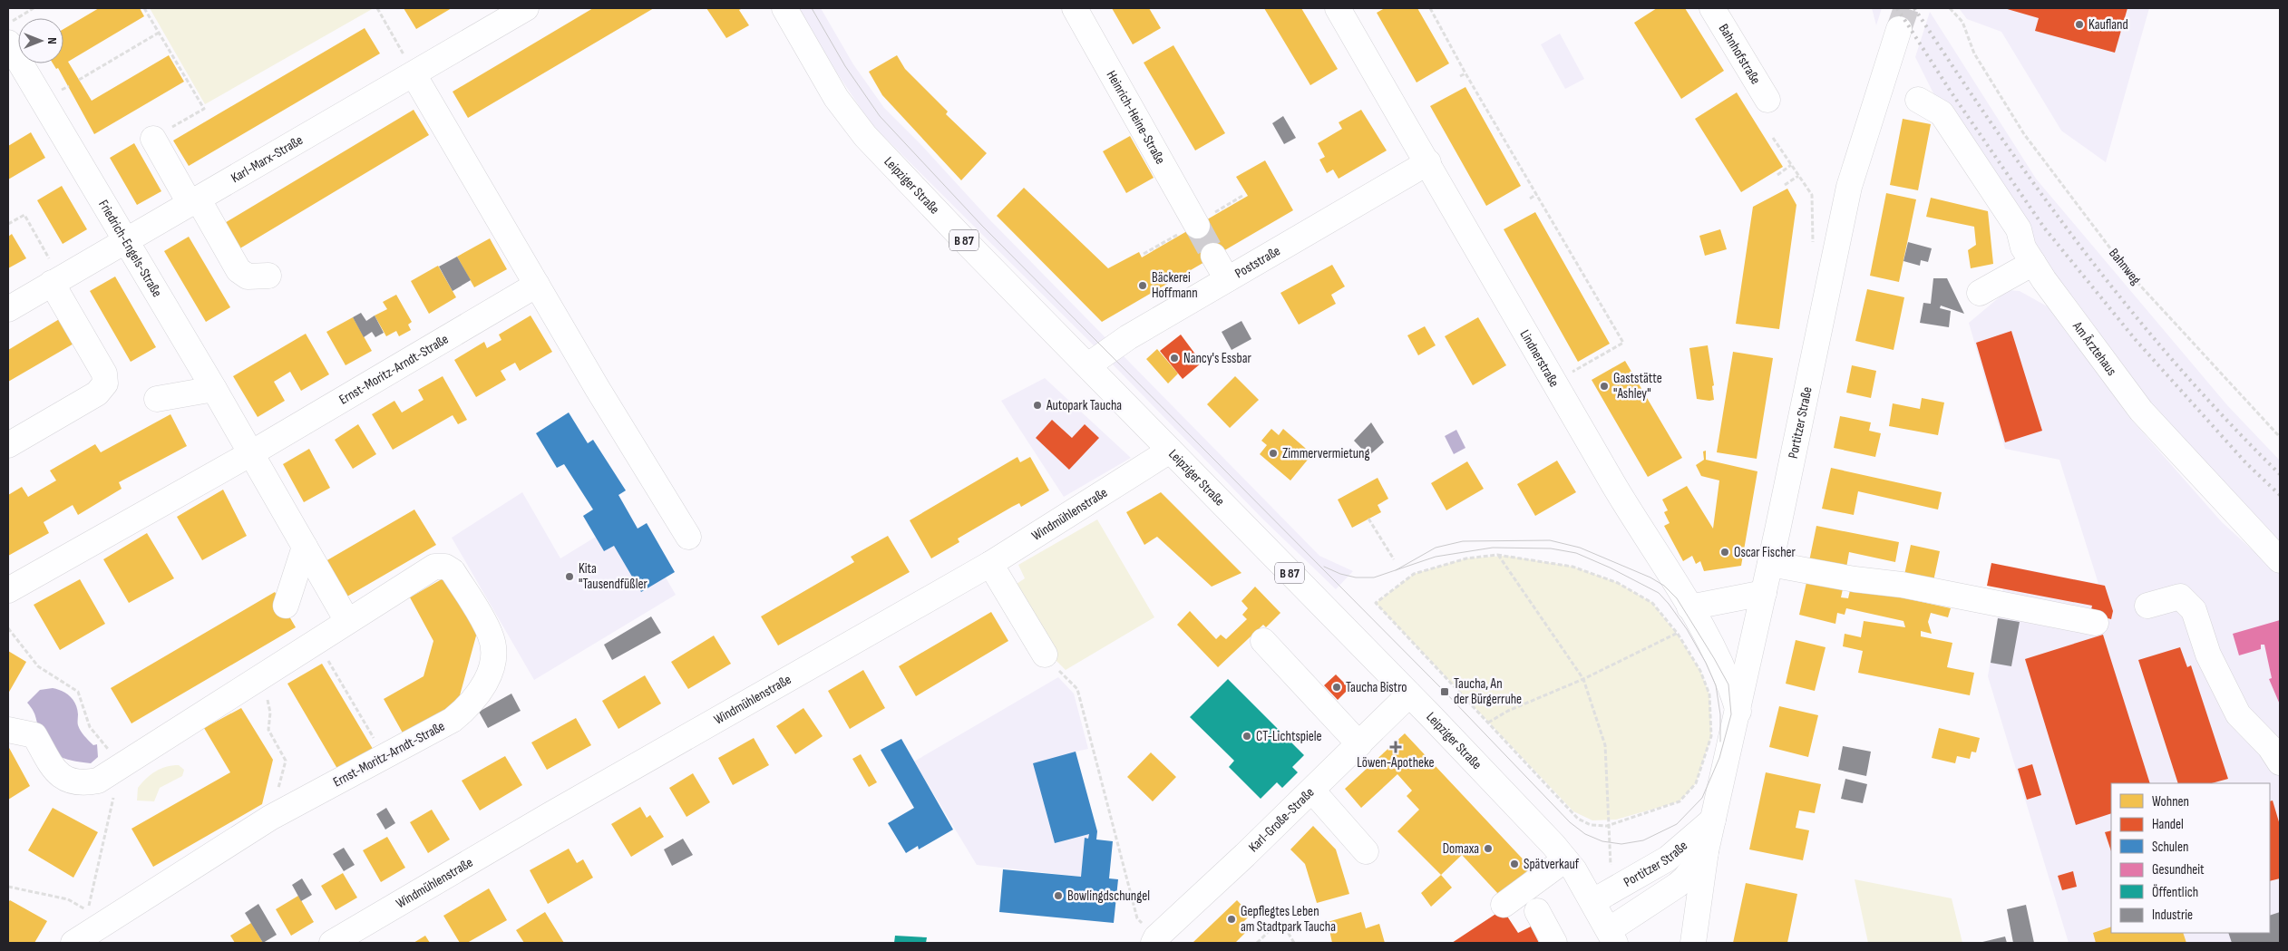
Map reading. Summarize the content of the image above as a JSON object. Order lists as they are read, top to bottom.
{
  "streets": {
    "street": [
      "Bahnhofstraße",
      "Heinrich-Heine-Straße",
      "Karl-Marx-Straße",
      "Leipziger Straße",
      "B 87",
      "Friedrich-Engels-Straße",
      "Poststraße",
      "Am Ärztehaus",
      "Lindnerstraße",
      "Ernst-Moritz-Arndt-Straße",
      "Portitzer Straße",
      "Windmühlenstraße",
      "Karl-Große-Straße"
    ],
    "path": ["Bahnweg"]
  },
  "crossings": [
    ["Karl-Marx-Straße", "Friedrich-Engels-Straße"],
    ["Leipziger Straße", "Poststraße"],
    ["Leipziger Straße", "Portitzer Straße"],
    ["Leipziger Straße", "Windmühlenstraße"],
    ["Leipziger Straße", "Karl-Große-Straße"],
    ["Friedrich-Engels-Straße", "Ernst-Moritz-Arndt-Straße"],
    ["Poststraße", "Lindnerstraße"],
    ["Lindnerstraße", "Portitzer Straße"]
  ],
  "places": {
    "other": [
      "Kaufland",
      "Bäckerei Hoffmann",
      "Nancy's Essbar",
      "Gaststätte \"Ashley\"",
      "Autopark Taucha",
      "Zimmervermietung",
      "Oscar Fischer",
      "Kita \"Tausendfüßler",
      "Taucha Bistro",
      "CT-Lichtspiele",
      "Domaxa",
      "Spätverkauf",
      "Bowlingdschungel",
      "Gepflegtes Leben am Stadtpark Taucha"
    ],
    "transit": ["Taucha, An der Bürgerruhe"],
    "health": ["Löwen-Apotheke"]
  },
  "legend": [
    "Wohnen",
    "Handel",
    "Schulen",
    "Gesundheit",
    "Öffentlich",
    "Industrie"
  ],
  "north": "right"
}
